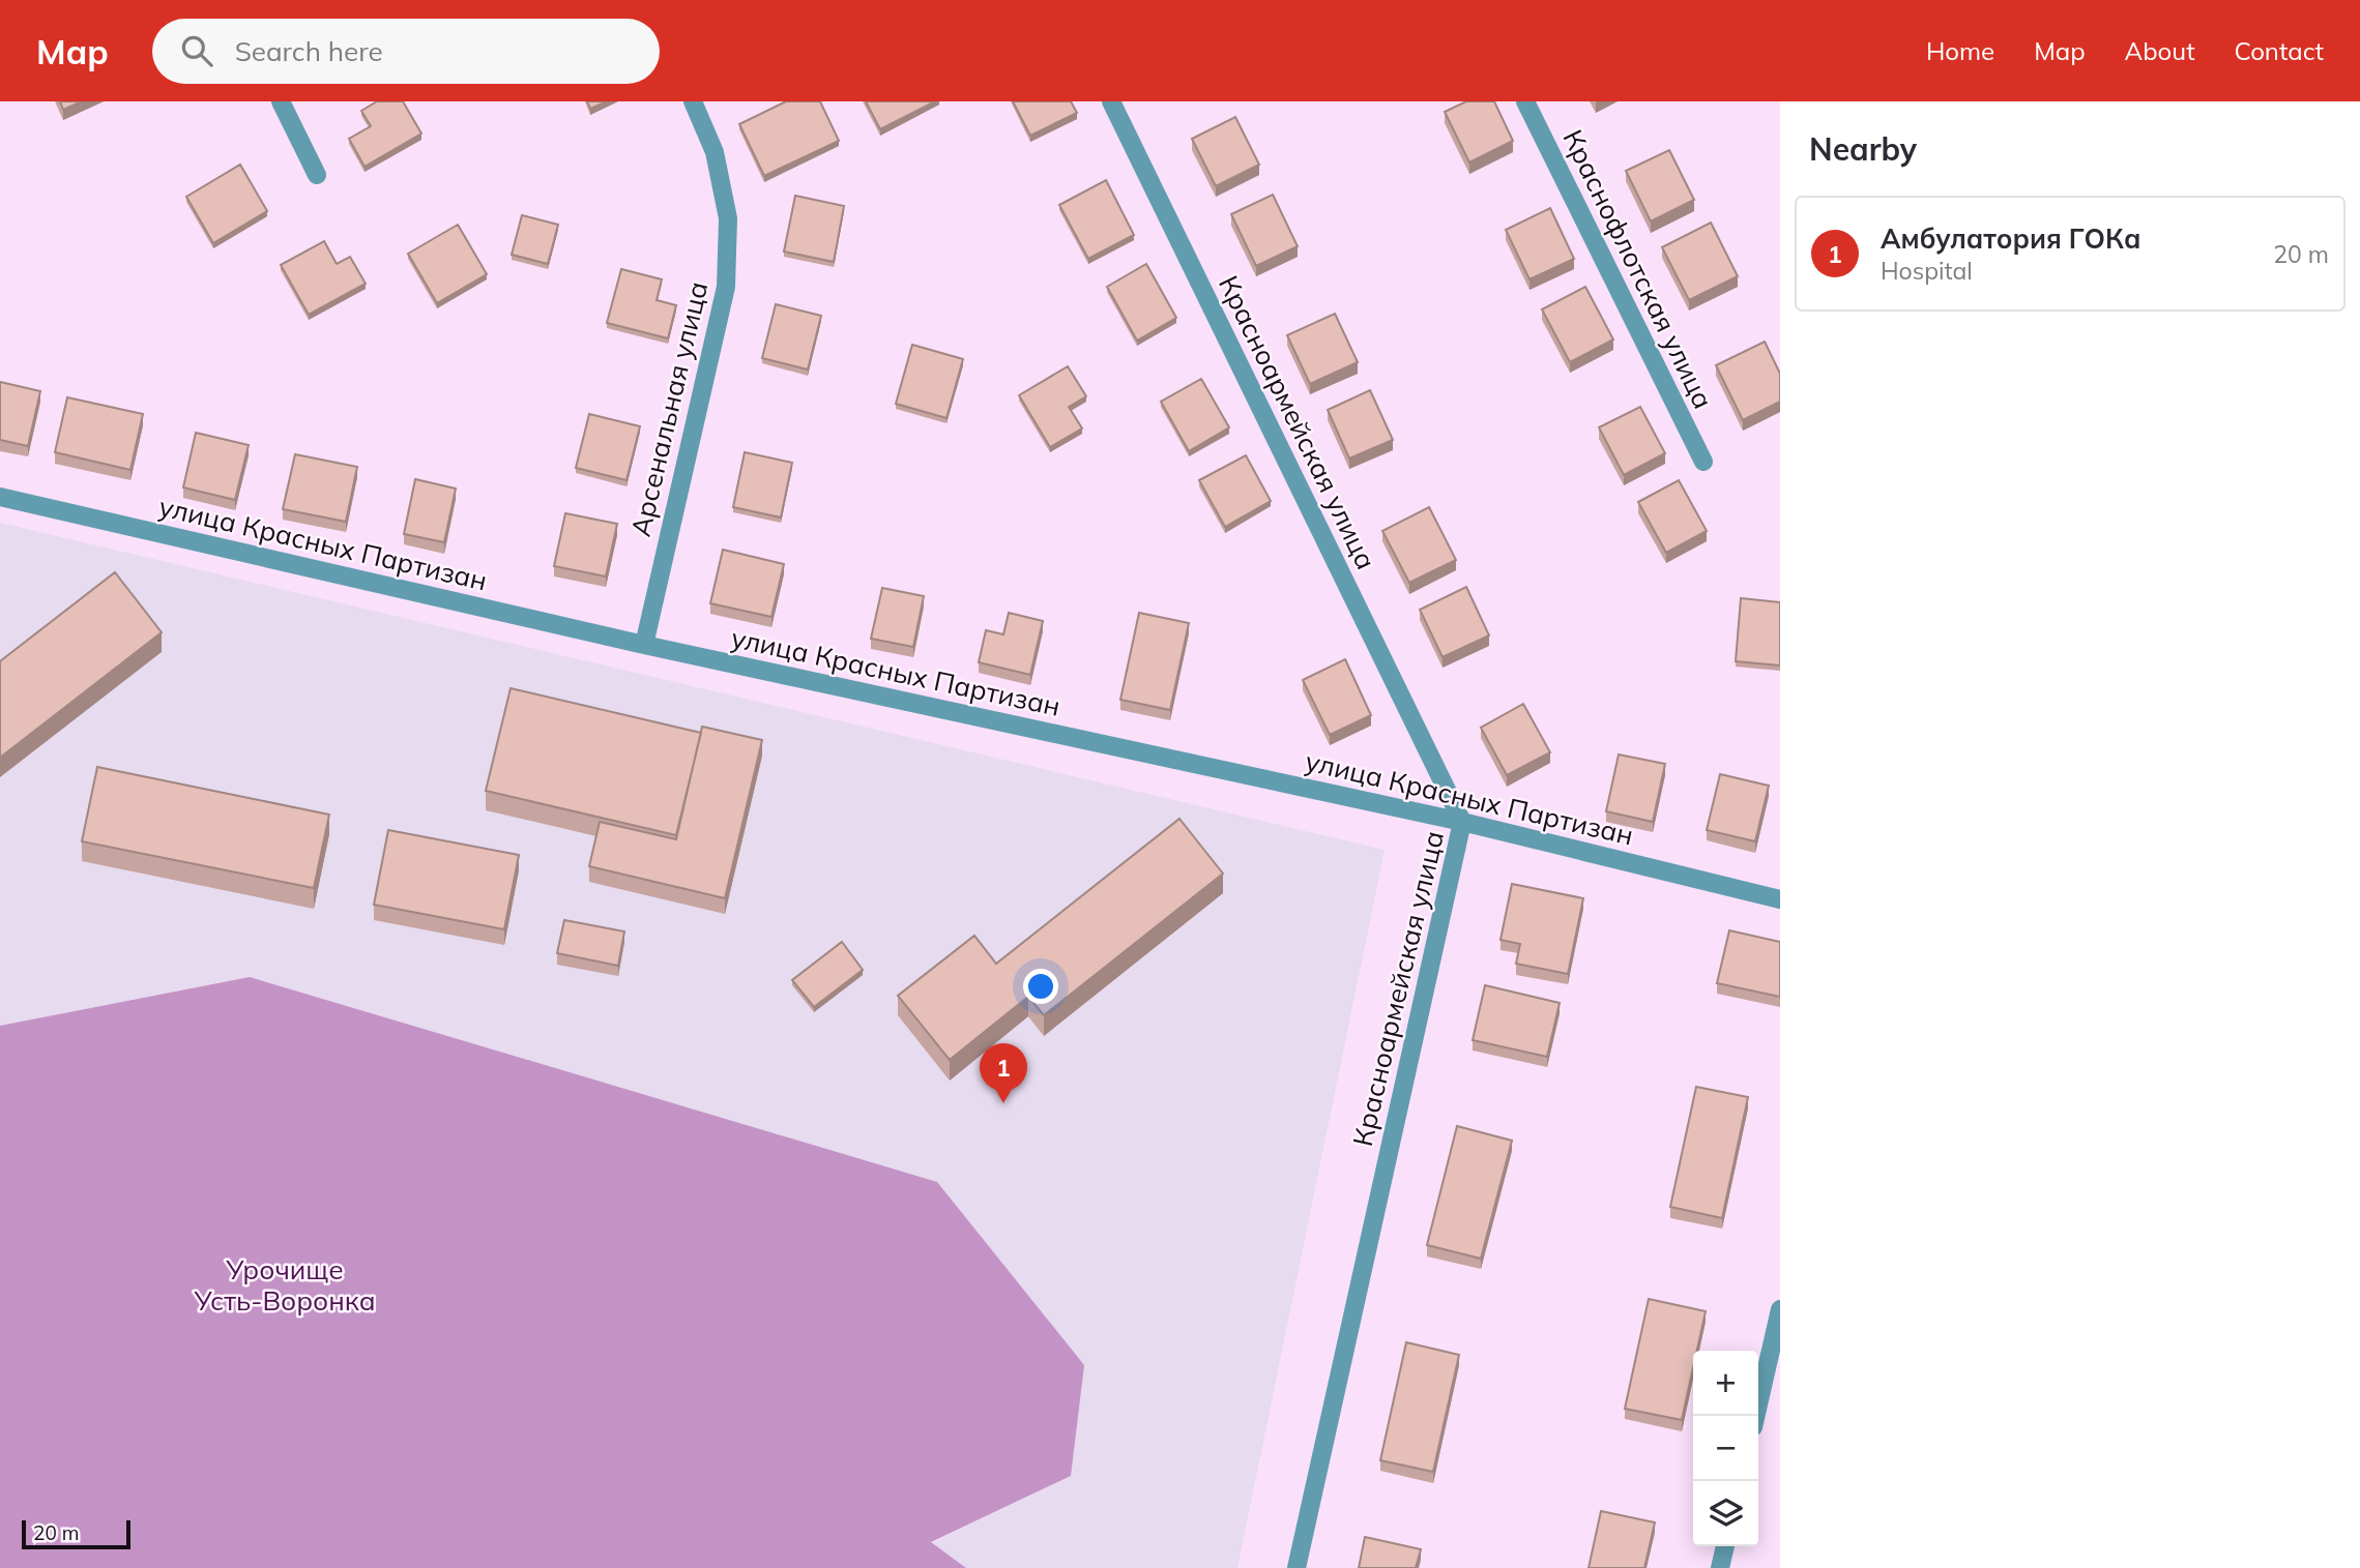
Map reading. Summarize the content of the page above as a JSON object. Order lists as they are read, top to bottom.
{
  "streets": {
    "street": [
      "Краснофлотская улица",
      "Арсенальная улица",
      "Красноармейская улица",
      "улица Красных Партизан"
    ]
  },
  "crossings": [
    ["Арсенальная улица", "улица Красных Партизан"],
    ["Красноармейская улица", "улица Красных Партизан"]
  ],
  "parks": ["Урочище Усть-Воронка"],
  "scale_bar": "20 m",
  "page": {
    "header": "Map",
    "search": "Search here",
    "nav": [
      "Home",
      "Map",
      "About",
      "Contact"
    ],
    "heading": "Nearby",
    "list": [
      {
        "mark": "1",
        "name": "Амбулатория ГОКа",
        "note": "Hospital",
        "value": "20 m"
      }
    ],
    "pins": "1",
    "map_buttons": ["+", "−"],
    "scale": "20 m"
  }
}
